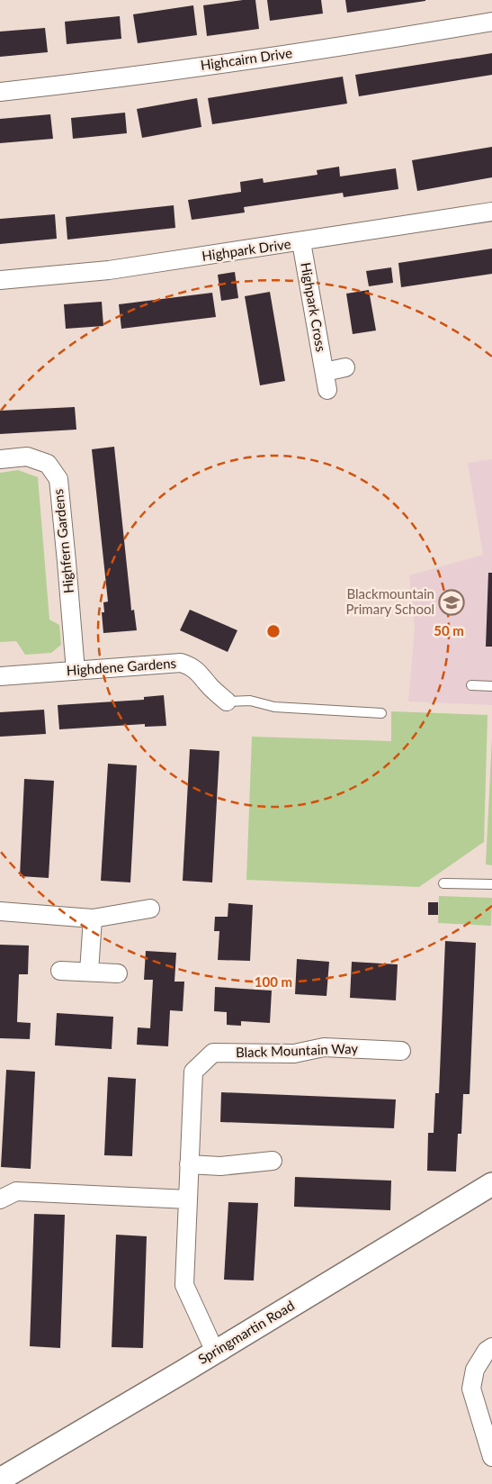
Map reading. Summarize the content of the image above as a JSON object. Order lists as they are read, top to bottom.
{
  "streets": {
    "street": [
      "Highcairn Drive",
      "Highpark Drive",
      "Highpark Cross",
      "Highfern Gardens",
      "Highdene Gardens",
      "Black Mountain Way",
      "Springmartin Road"
    ]
  },
  "crossings": [
    ["Highpark Drive", "Highpark Cross"],
    ["Highfern Gardens", "Highdene Gardens"],
    ["Black Mountain Way", "Springmartin Road"]
  ],
  "places": {
    "school or university": ["Blackmountain Primary School"]
  },
  "rings": ["50 m", "100 m"]
}
